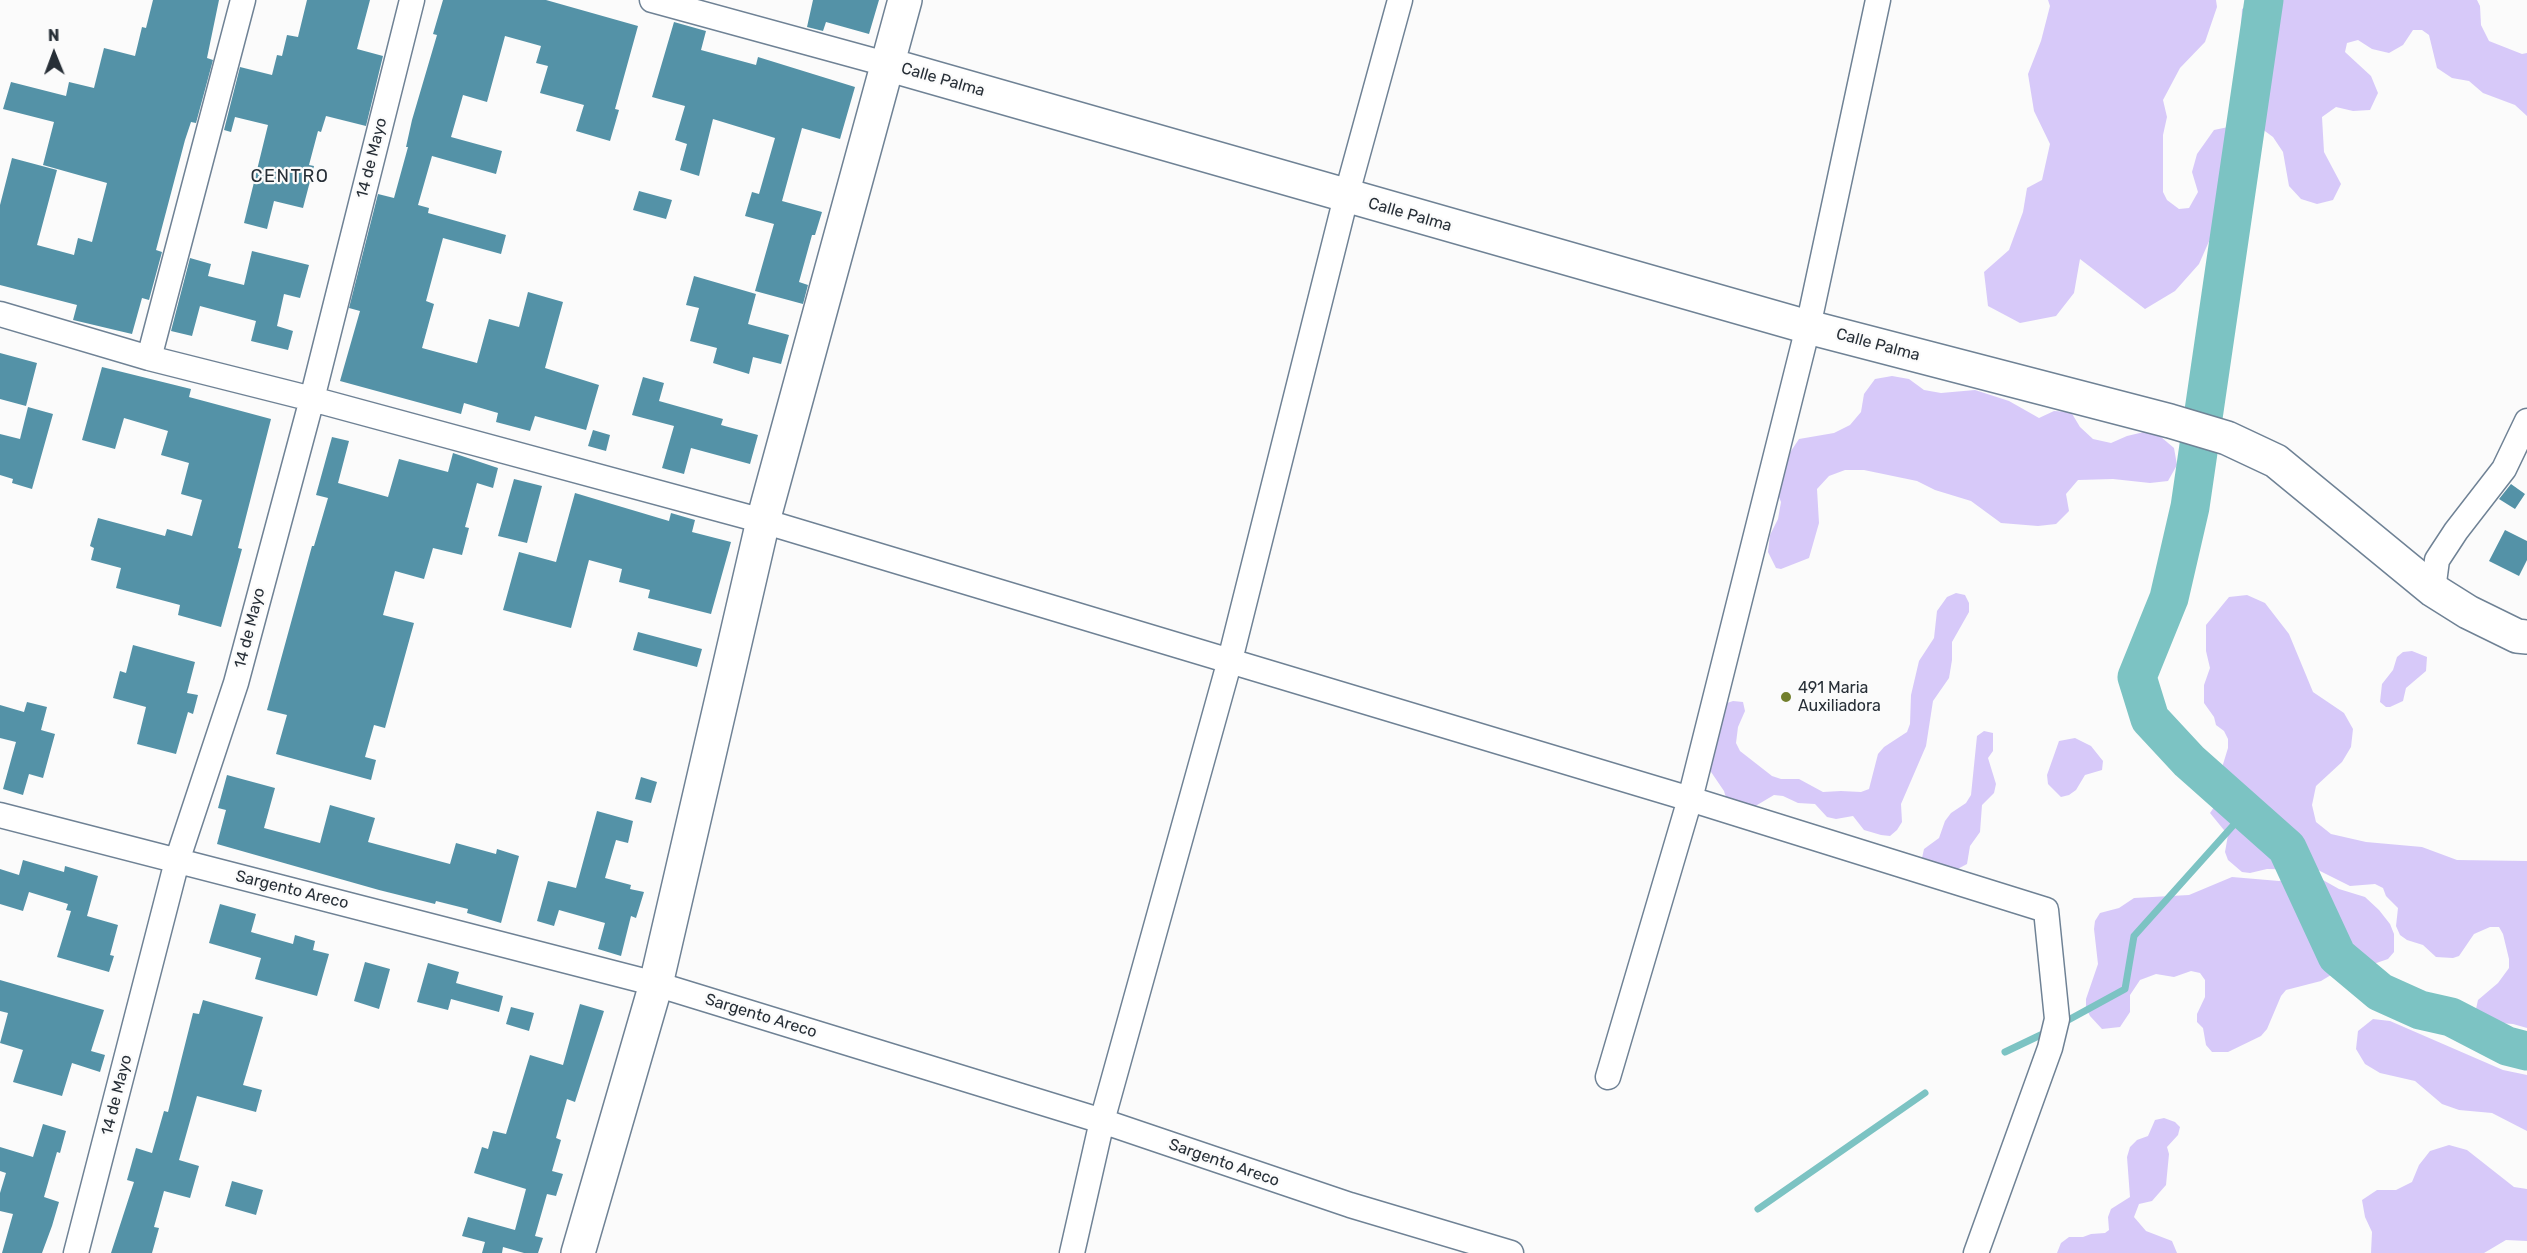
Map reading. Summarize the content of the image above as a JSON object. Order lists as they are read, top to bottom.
{
  "streets": {
    "street": ["Calle Palma", "14 de Mayo", "Sargento Areco"]
  },
  "crossings": [
    ["14 de Mayo", "Sargento Areco"]
  ],
  "districts": ["CENTRO"],
  "places": ["491 Maria Auxiliadora"],
  "north": "top"
}
